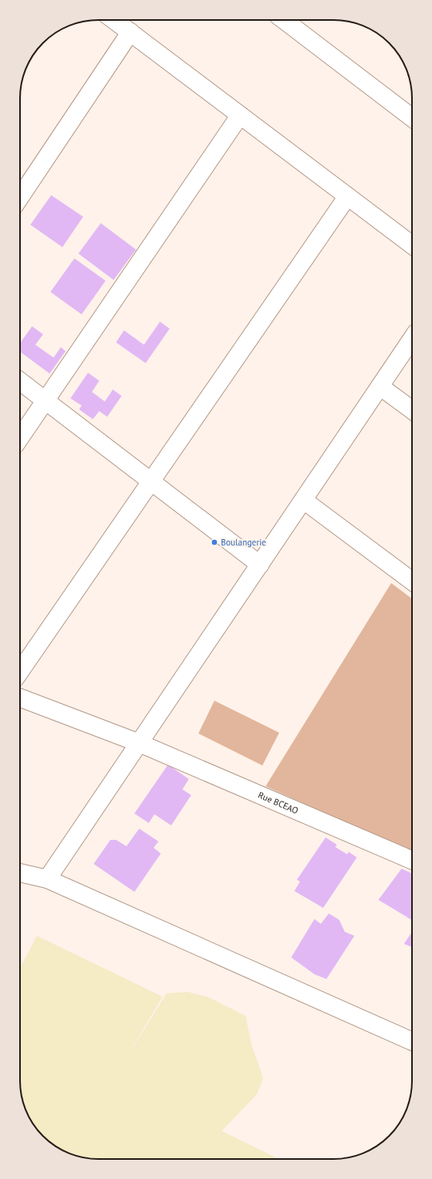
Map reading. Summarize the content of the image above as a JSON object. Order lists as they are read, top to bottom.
{
  "streets": {
    "street": ["Rue BCEAO"]
  },
  "places": ["Boulangerie"]
}
